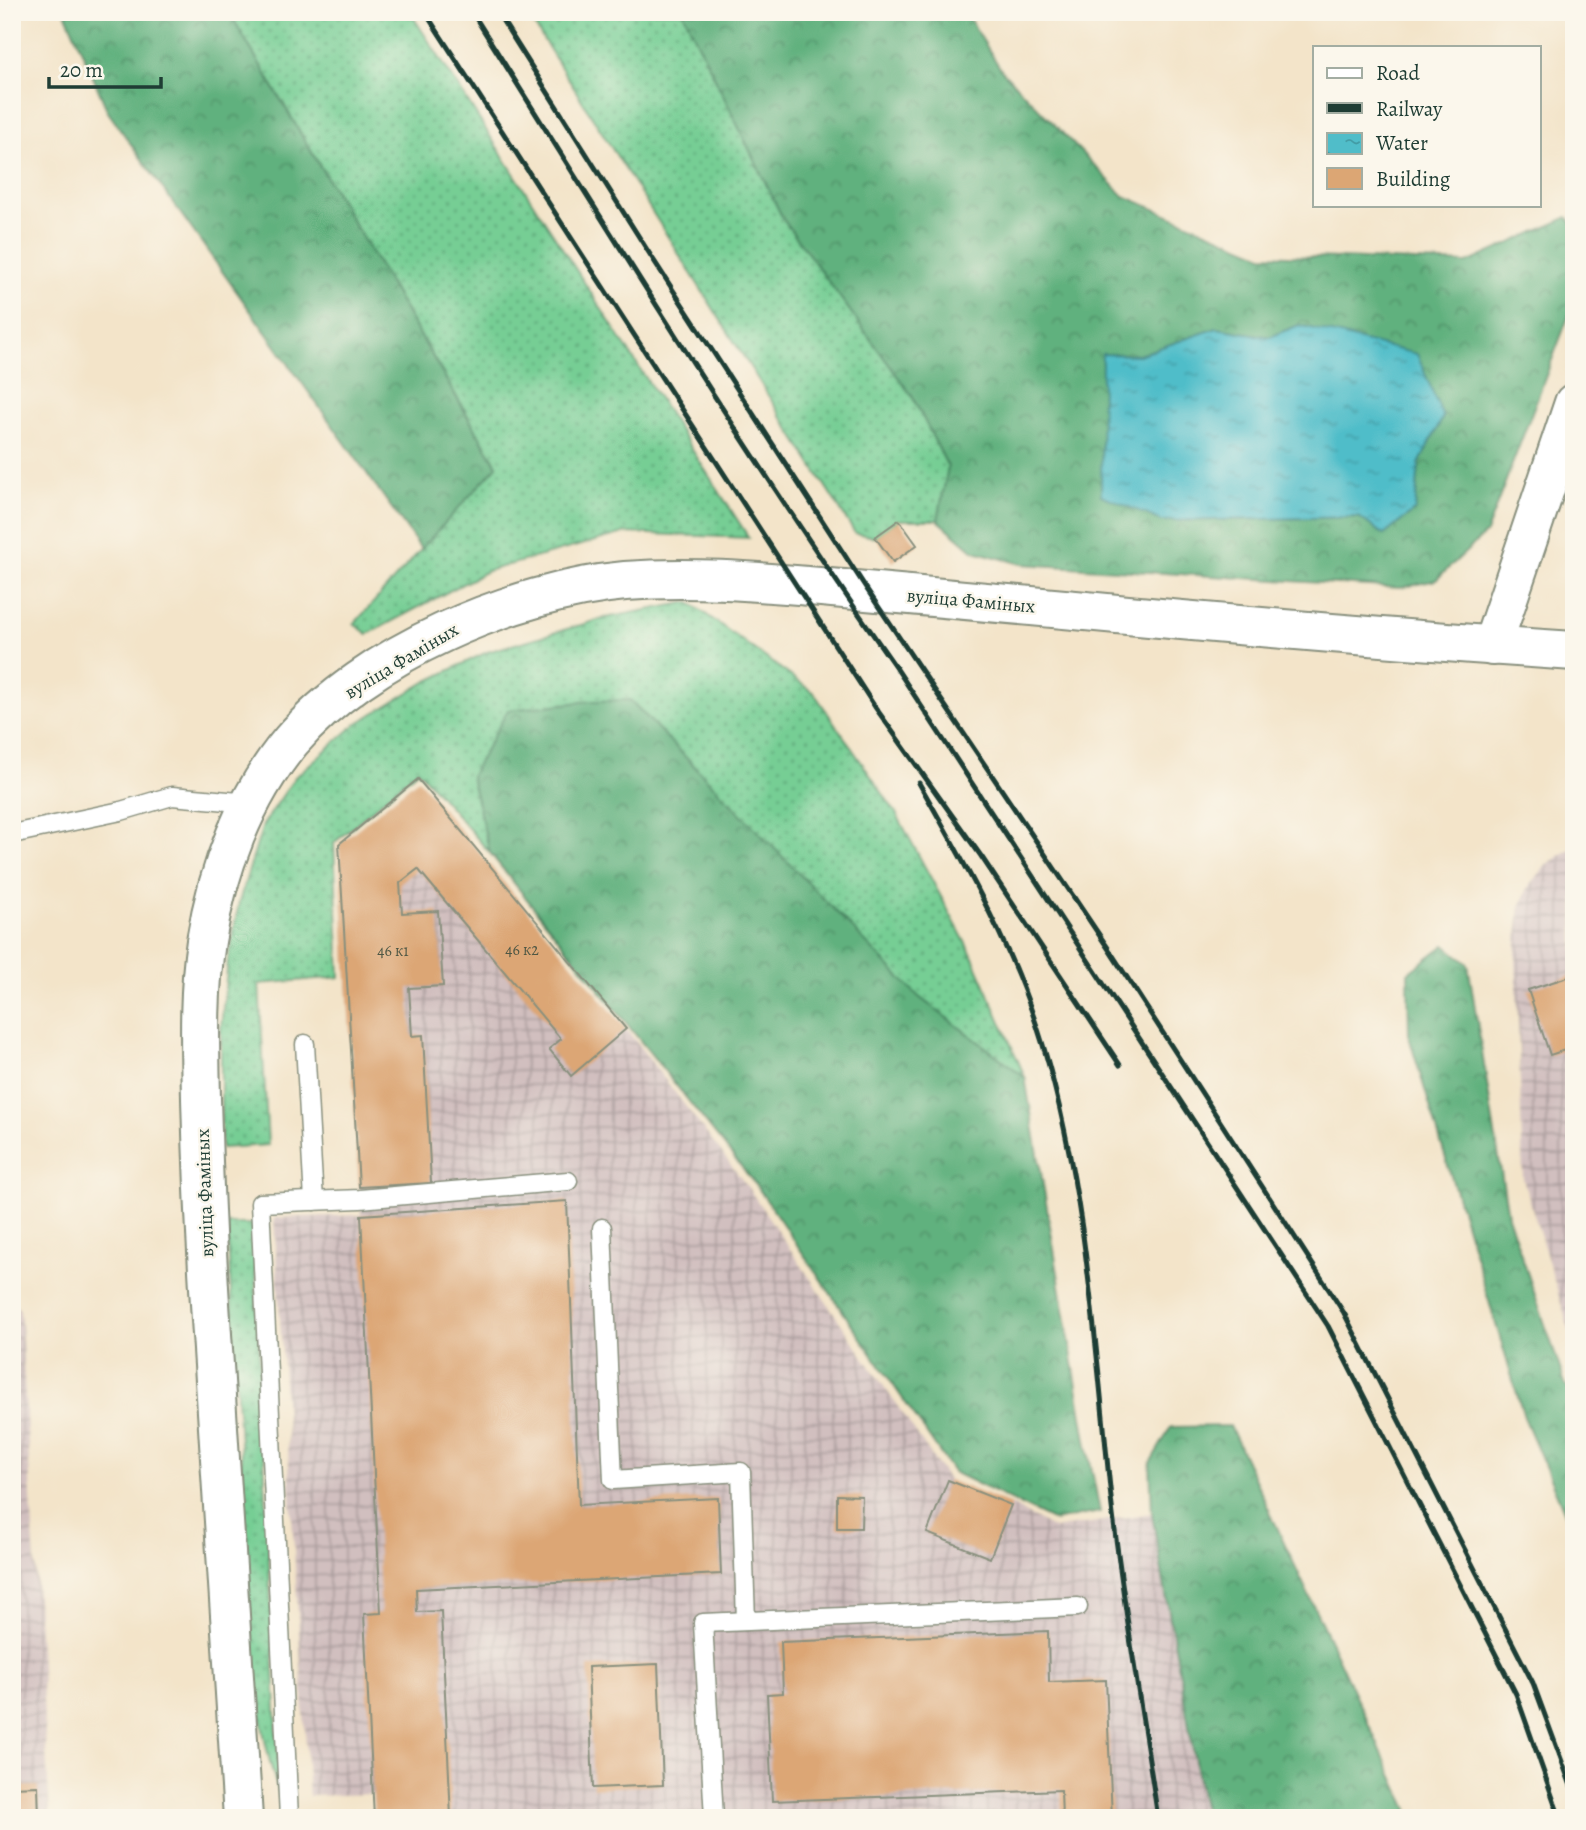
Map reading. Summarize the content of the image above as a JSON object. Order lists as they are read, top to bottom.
{
  "streets": {
    "main road": ["вуліца Фаміных"]
  },
  "house_numbers": ["46 к2", "46 к1"],
  "legend": [
    "Road",
    "Railway",
    "Water",
    "Building"
  ],
  "scale_bar": "20 m"
}
